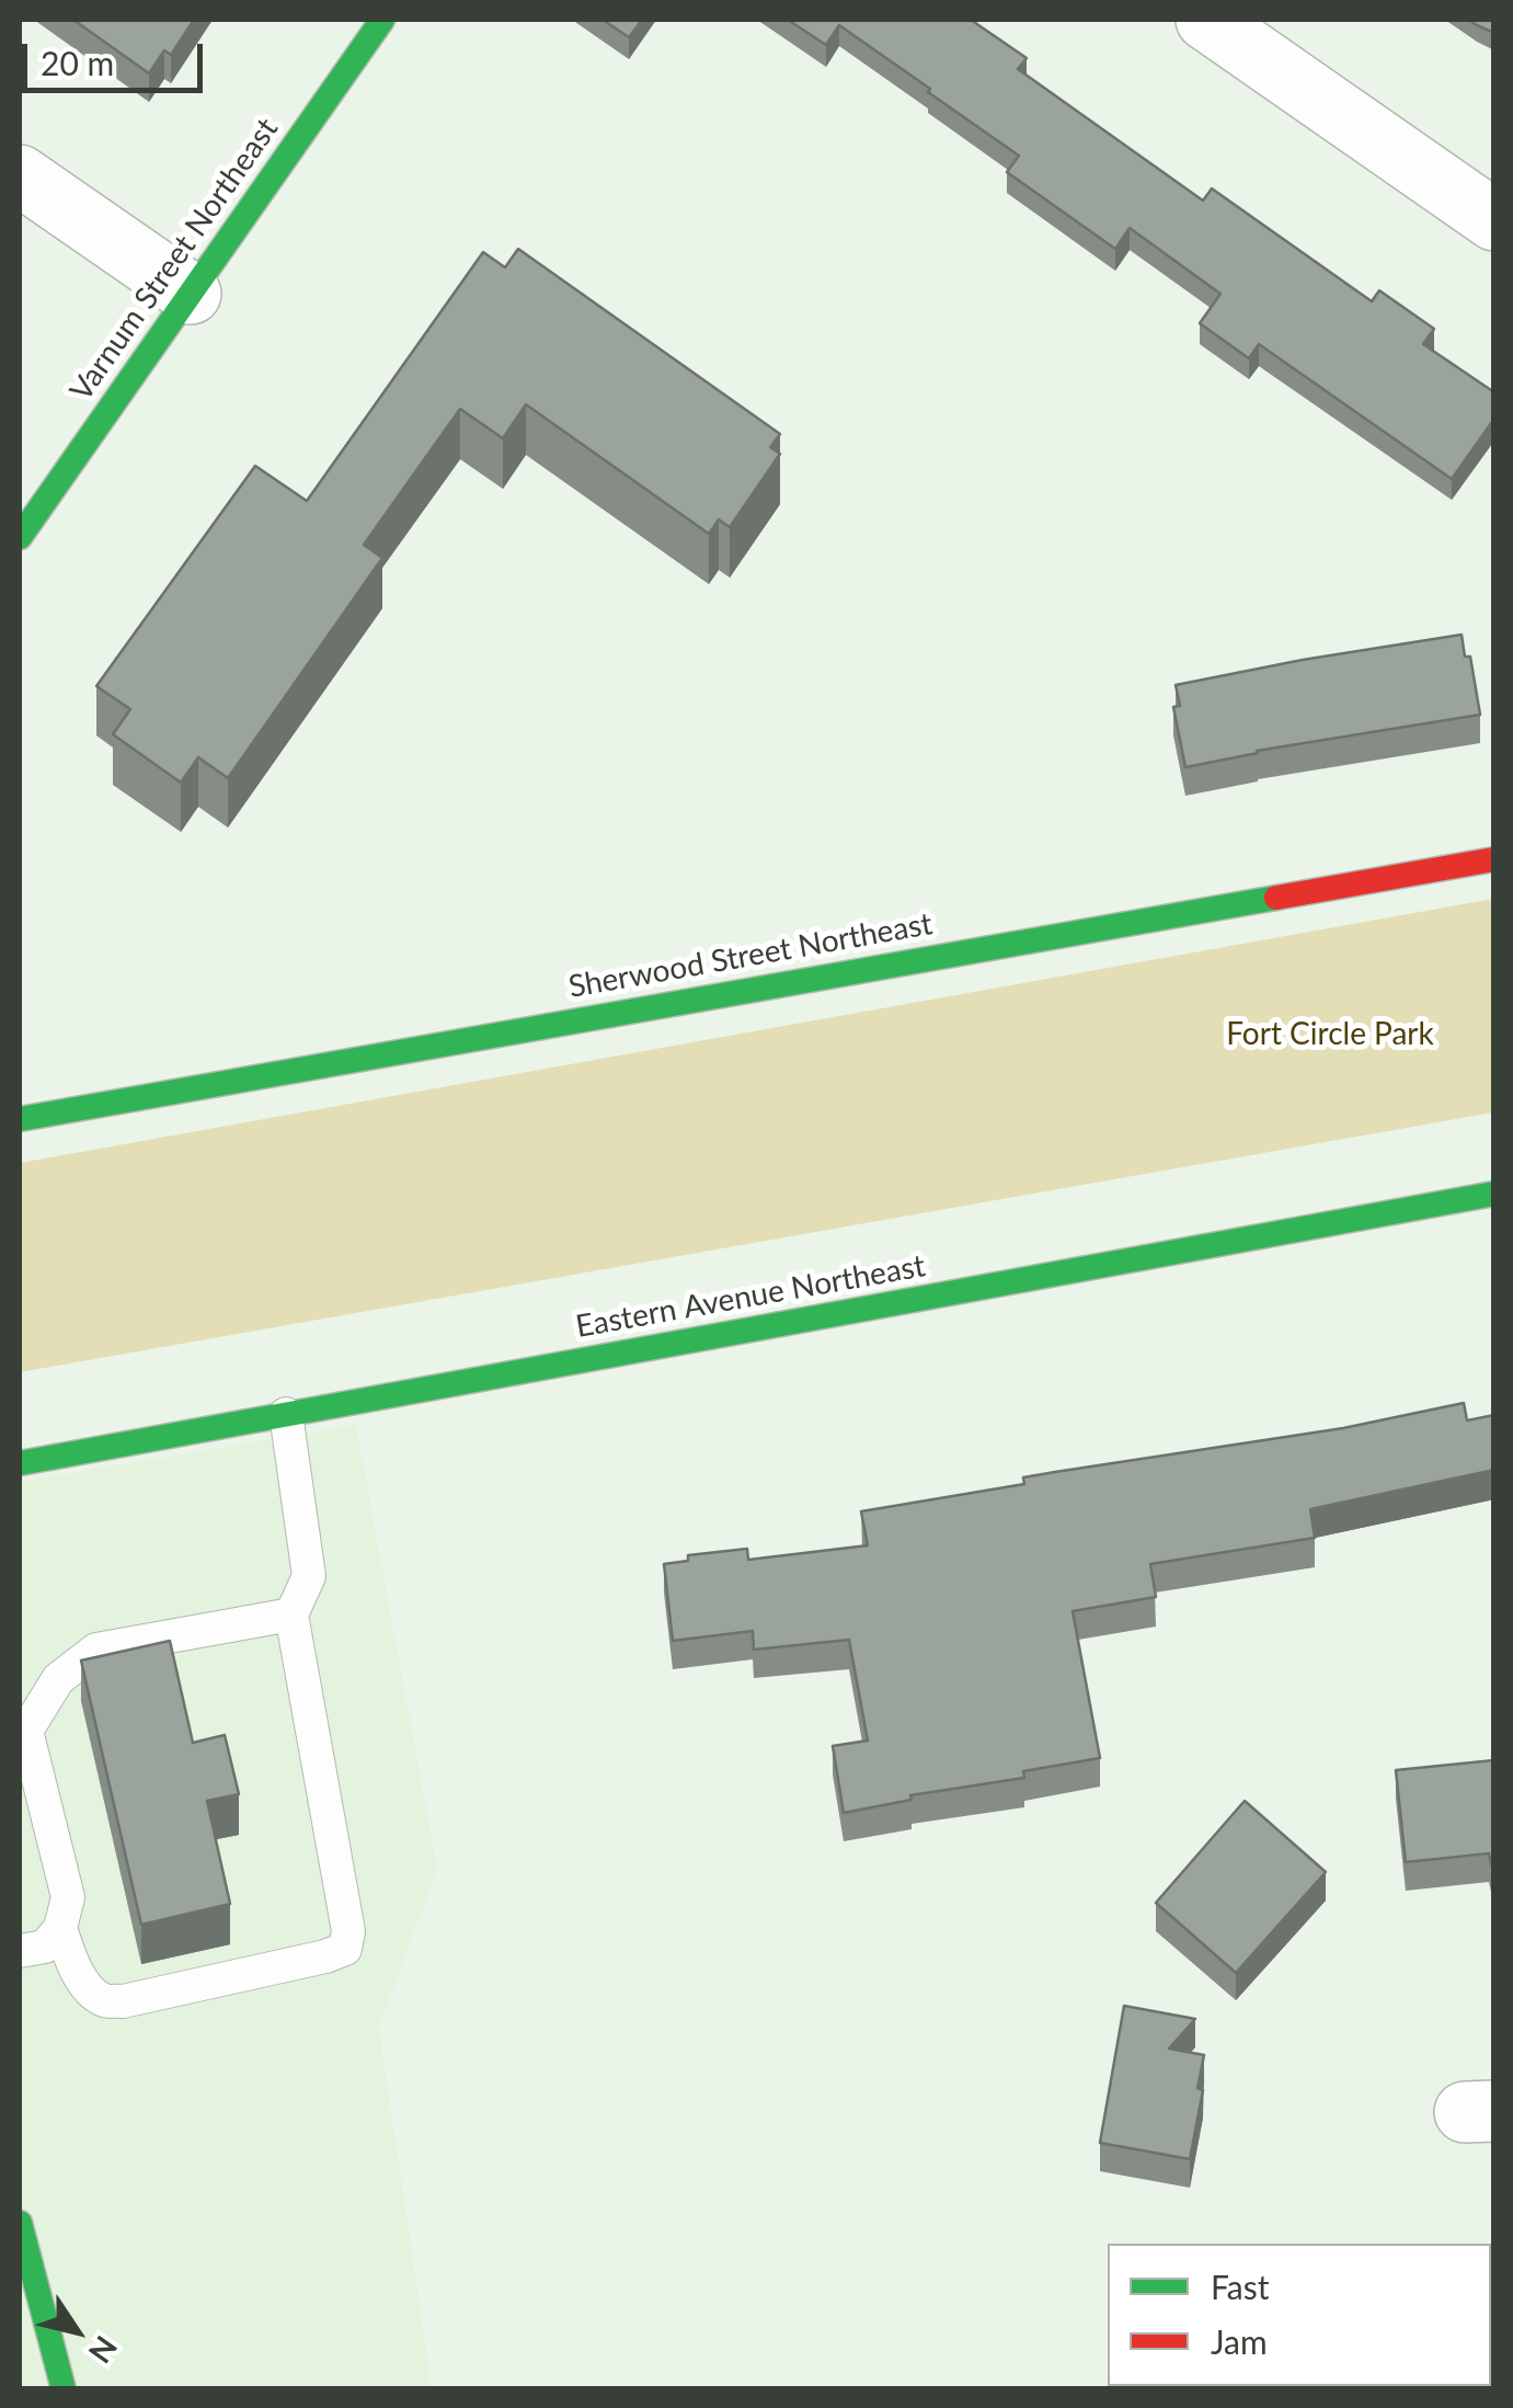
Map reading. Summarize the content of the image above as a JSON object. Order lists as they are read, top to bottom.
{
  "streets": {
    "street": ["Varnum Street Northeast", "Sherwood Street Northeast", "Eastern Avenue Northeast"]
  },
  "parks": ["Fort Circle Park"],
  "legend": ["Fast", "Jam"],
  "scale_bar": "20 m",
  "north": "bottom right"
}
